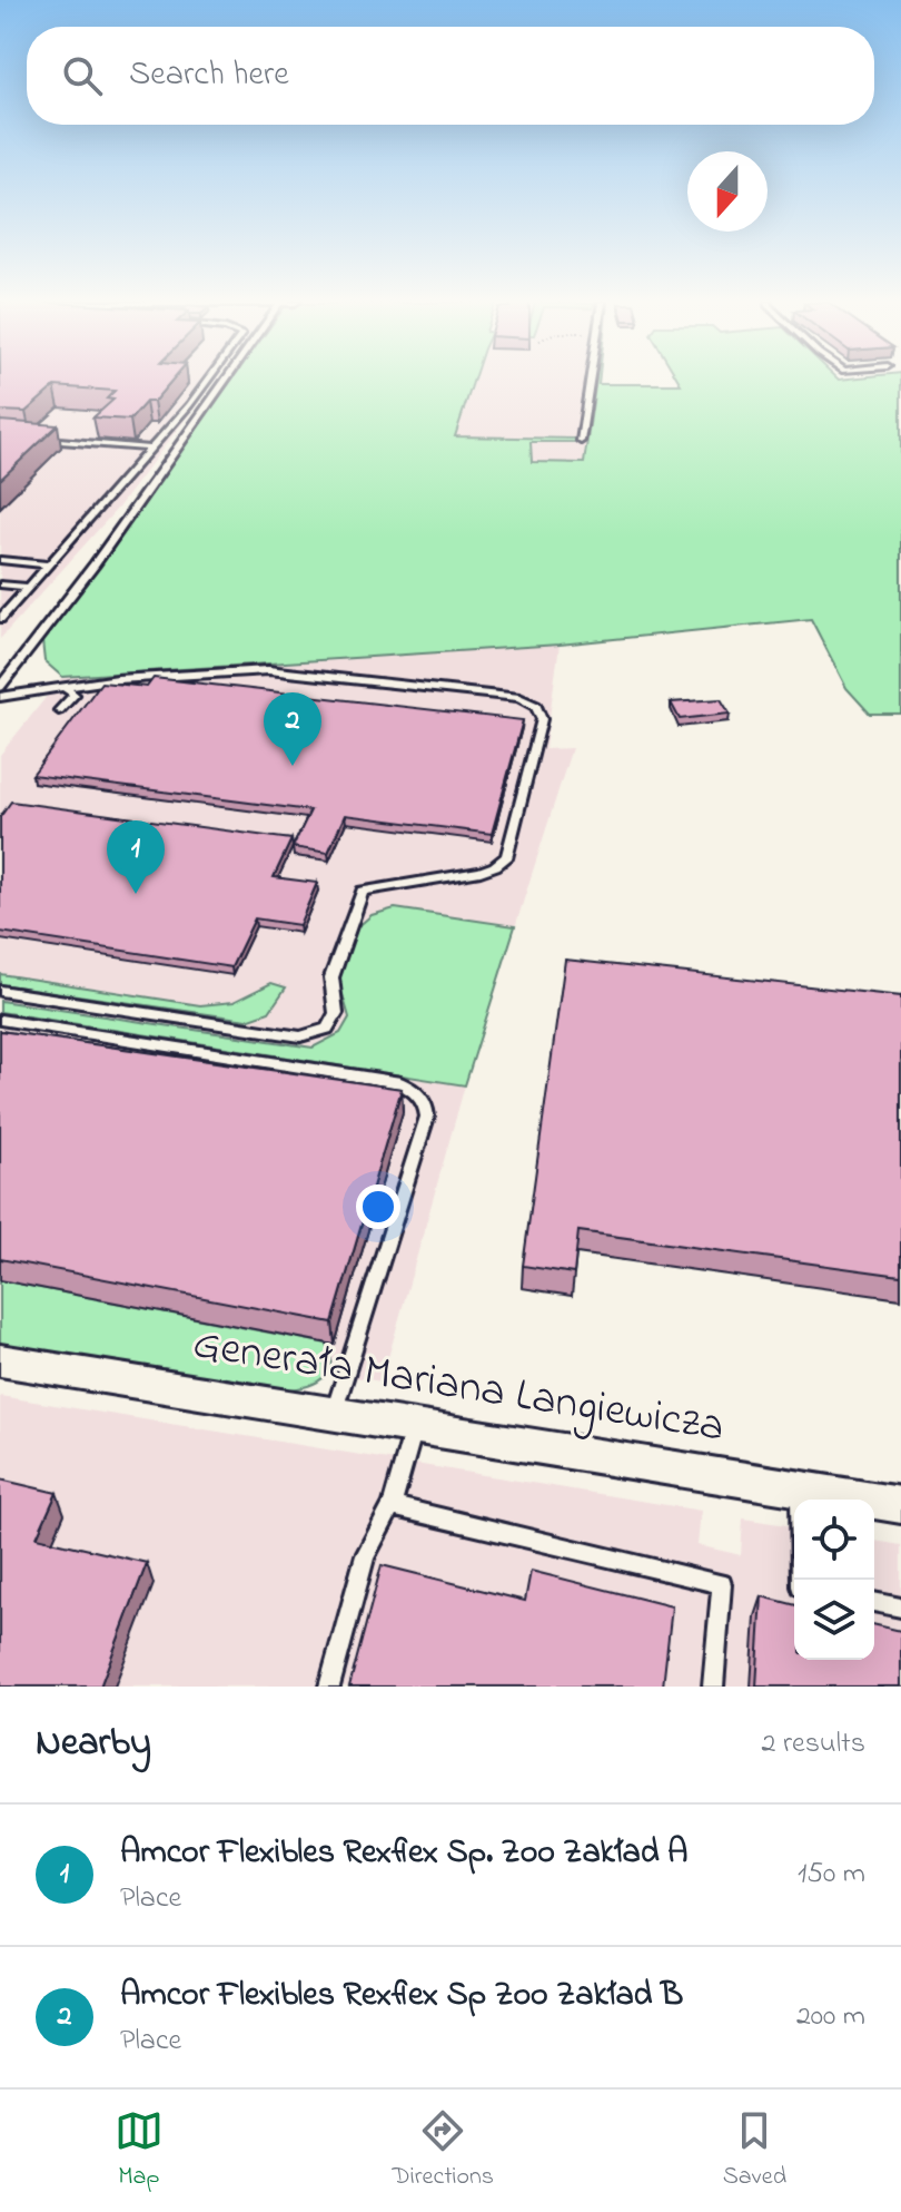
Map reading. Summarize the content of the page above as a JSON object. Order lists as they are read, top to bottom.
{
  "streets": {
    "street": ["Generała Mariana Langiewicza"]
  },
  "north": "bottom",
  "page": {
    "search": "Search here",
    "pins": ["2", "1"],
    "heading": ["Nearby", "2 results"],
    "list": [
      {
        "mark": "1",
        "name": "Amcor Flexibles Rexflex Sp. Zoo Zakład A",
        "note": "Place",
        "value": "150 m"
      },
      {
        "mark": "2",
        "name": "Amcor Flexibles Rexflex Sp Zoo Zakład B",
        "note": "Place",
        "value": "200 m"
      }
    ],
    "nav": ["Map", "Directions", "Saved"]
  }
}
